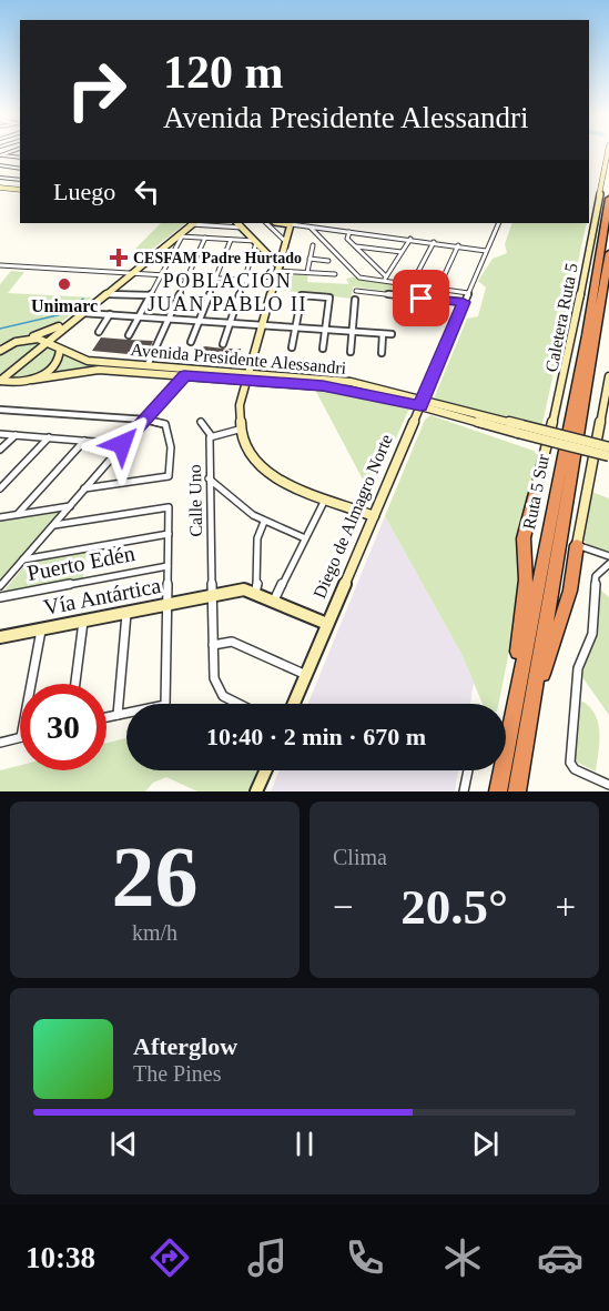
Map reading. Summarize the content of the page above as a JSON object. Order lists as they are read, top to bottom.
{
  "streets": {
    "highway": ["Ruta 5 Sur"],
    "street": [
      "Caletera Ruta 5",
      "Avenida Presidente Alessandri",
      "Calle Uno",
      "Diego de Almagro Norte",
      "Puerto Edén",
      "Vía Antártica"
    ]
  },
  "crossings": [
    ["Avenida Presidente Alessandri", "Diego de Almagro Norte"],
    ["Calle Uno", "Vía Antártica"]
  ],
  "districts": ["POBLACIÓN JUAN PABLO II"],
  "places": {
    "health": ["CESFAM Padre Hurtado"],
    "other": ["Unimarc"]
  },
  "page": {
    "turn": ["120 m", "Avenida Presidente Alessandri"],
    "then": "Luego",
    "limit": "30",
    "trip": "10:40 · 2 min · 670 m",
    "tile": [
      ["26", "km/h"],
      "Clima"
    ],
    "heat": ["−", "20.5°", "+"],
    "song": ["Afterglow", "The Pines"],
    "tabs": "10:38"
  }
}
